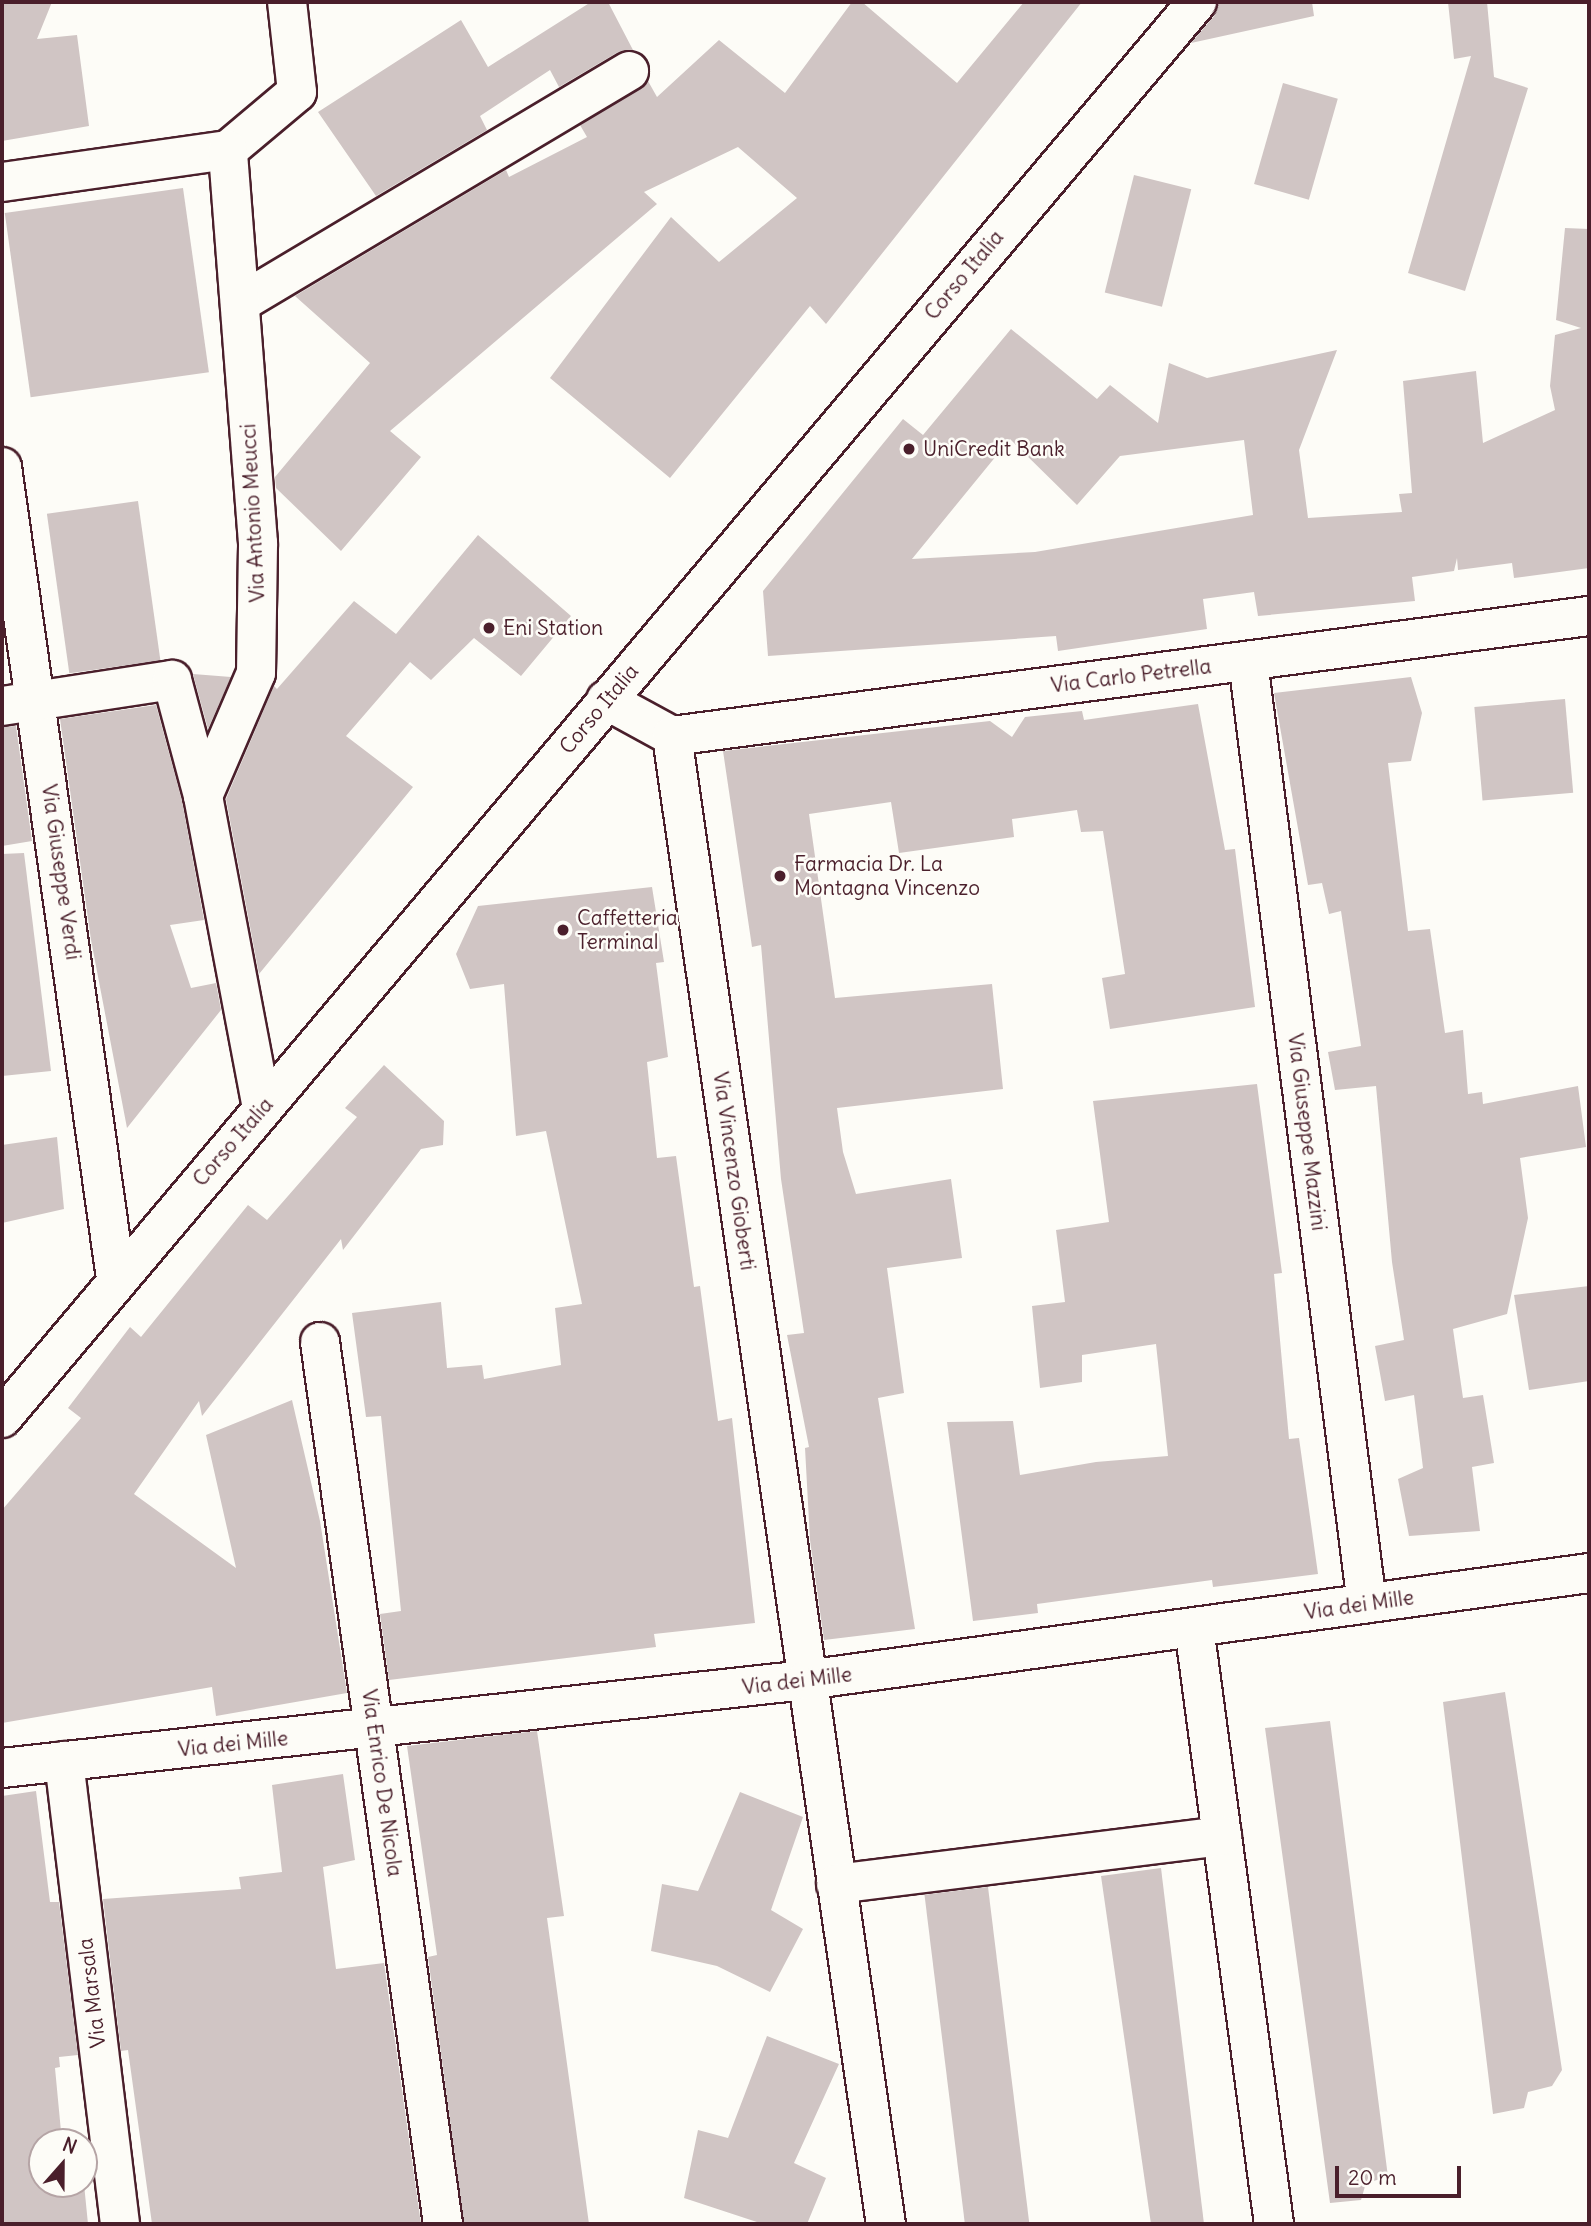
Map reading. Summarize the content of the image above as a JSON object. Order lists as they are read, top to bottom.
{
  "streets": {
    "street": [
      "Corso Italia",
      "Via Antonio Meucci",
      "Via Carlo Petrella",
      "Via Giuseppe Verdi",
      "Via Giuseppe Mazzini",
      "Via Vincenzo Gioberti",
      "Via dei Mille",
      "Via Enrico De Nicola",
      "Via Marsala"
    ]
  },
  "crossings": [
    ["Corso Italia", "Via Giuseppe Verdi"],
    ["Via Carlo Petrella", "Via Giuseppe Mazzini"],
    ["Via Carlo Petrella", "Via Vincenzo Gioberti"],
    ["Via Giuseppe Mazzini", "Via dei Mille"],
    ["Via Vincenzo Gioberti", "Via dei Mille"],
    ["Via dei Mille", "Via Enrico De Nicola"],
    ["Via dei Mille", "Via Marsala"]
  ],
  "places": [
    "UniCredit Bank",
    "Eni Station",
    "Farmacia Dr. La Montagna Vincenzo",
    "Caffetteria Terminal"
  ],
  "scale_bar": "20 m",
  "north": "top"
}
